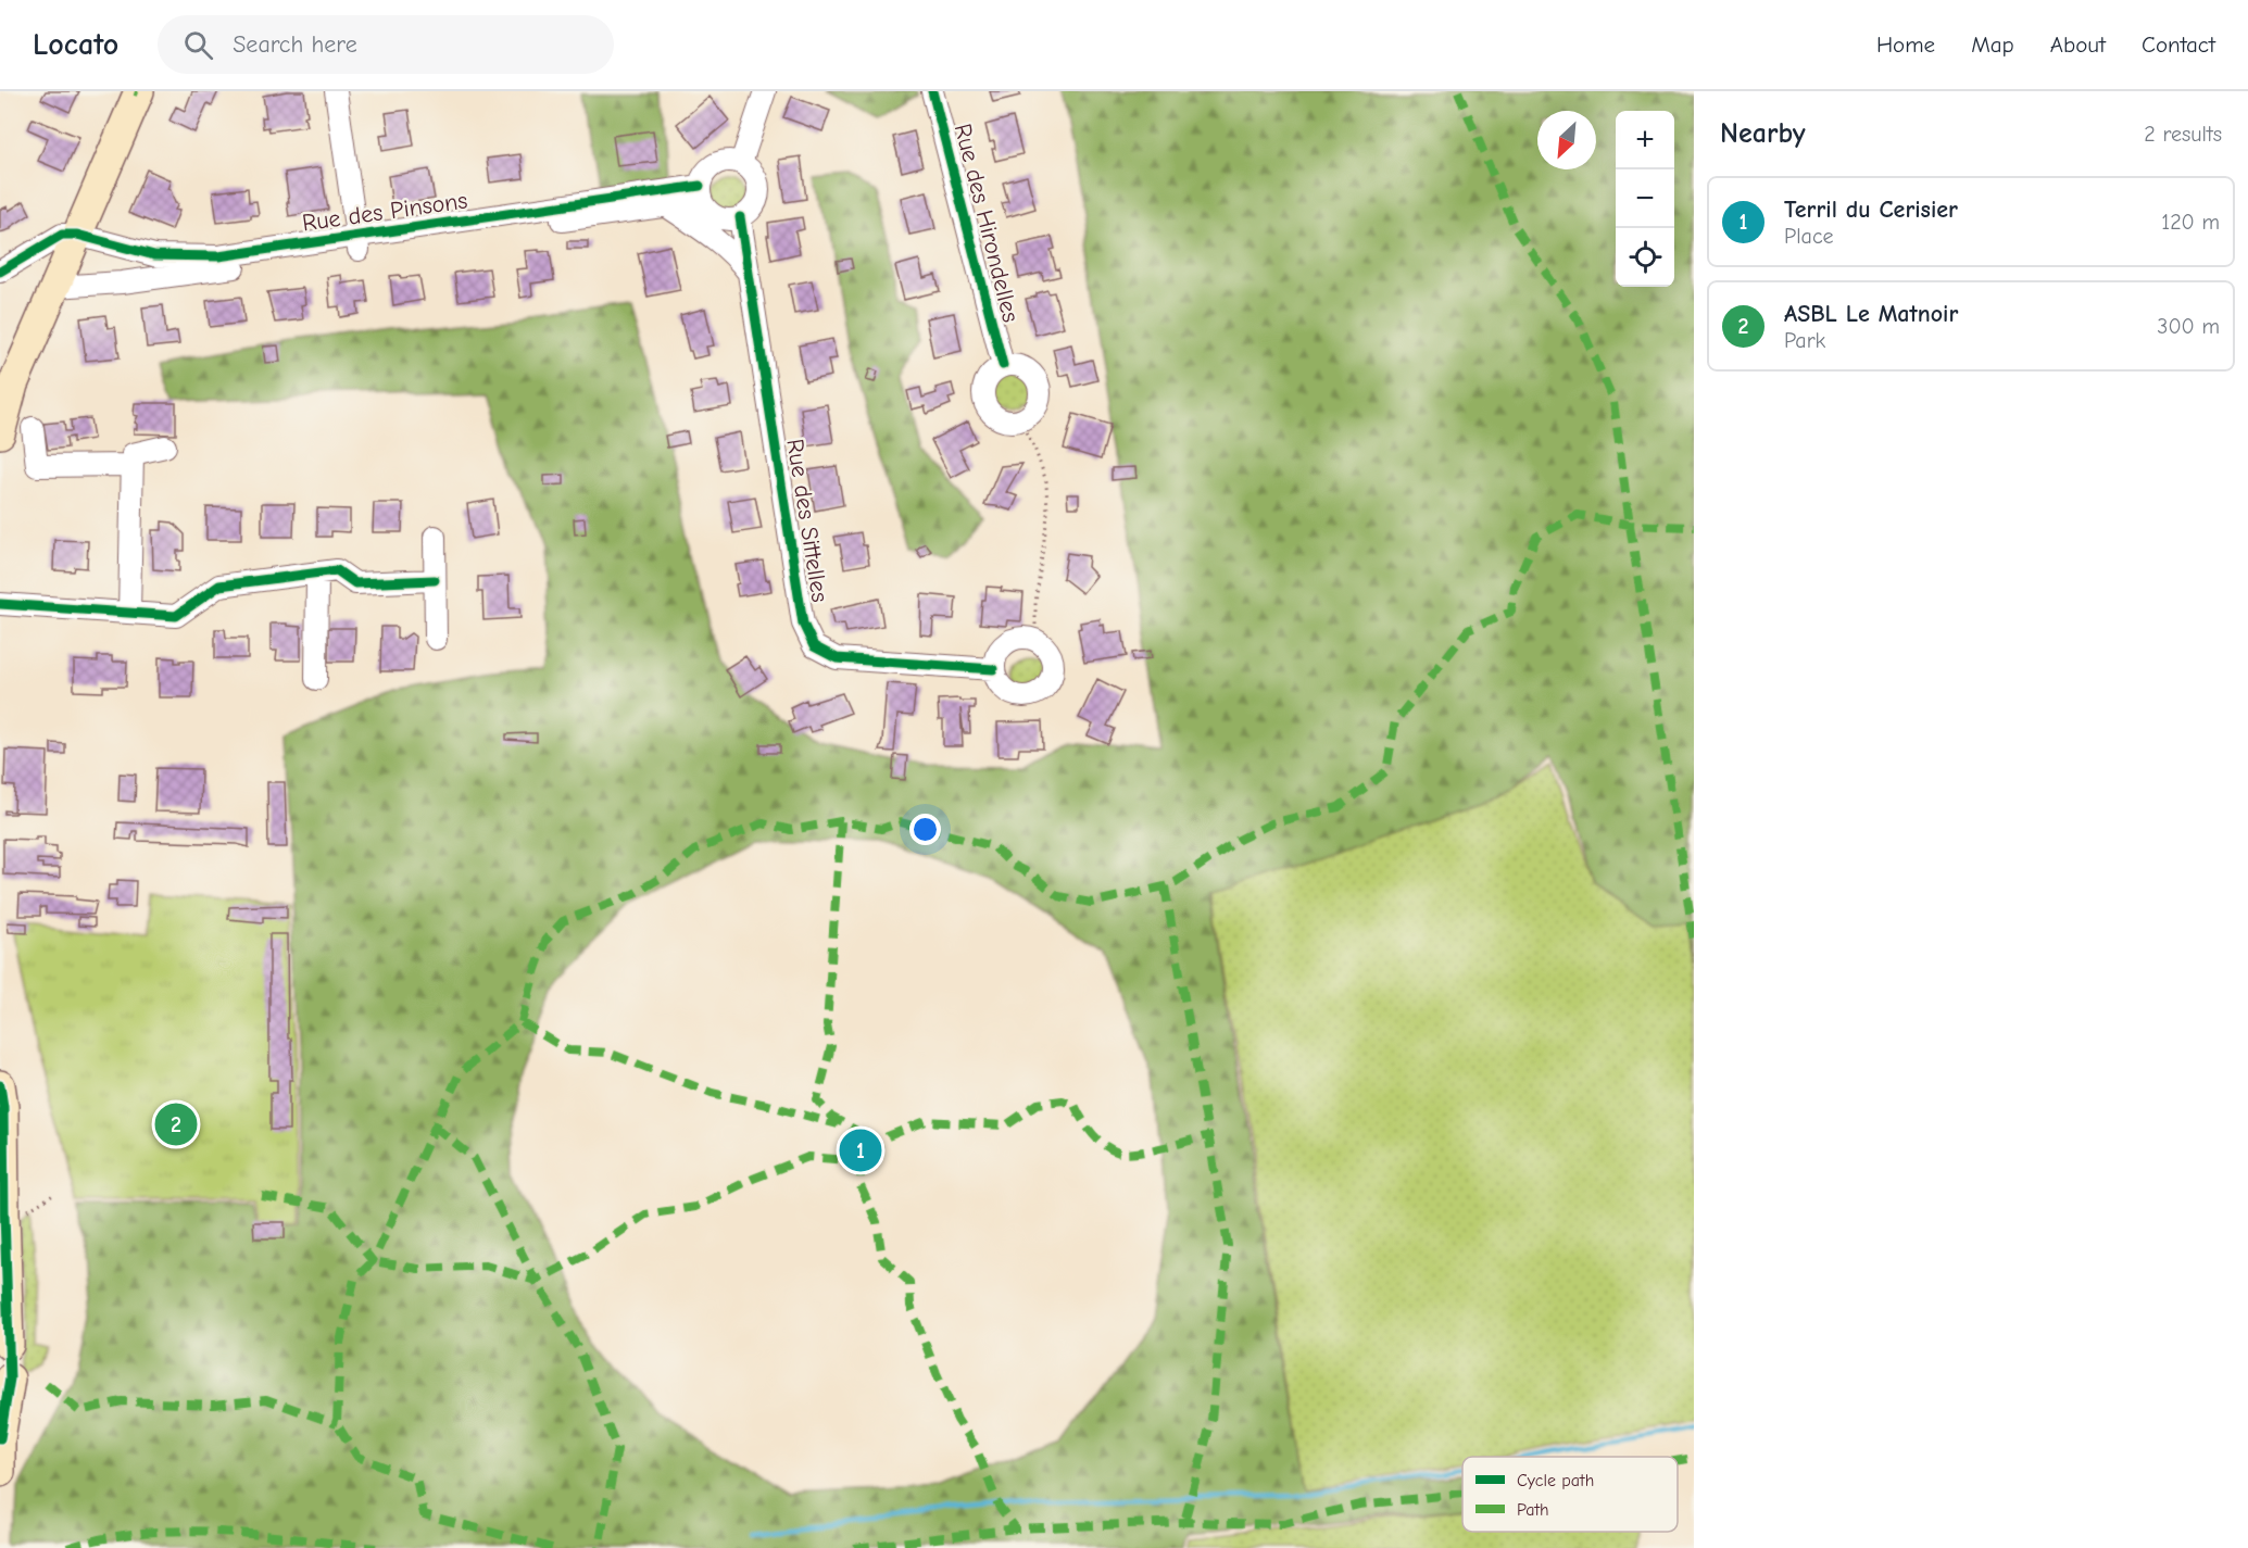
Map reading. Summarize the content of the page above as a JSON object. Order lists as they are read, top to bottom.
{
  "streets": {
    "street": ["Rue des Pinsons", "Rue des Hirondelles", "Rue des Sittelles"]
  },
  "crossings": [
    ["Rue des Pinsons", "Rue des Sittelles"]
  ],
  "legend": ["Cycle path", "Path"],
  "north": "bottom left",
  "page": {
    "header": "Locato",
    "search": "Search here",
    "nav": [
      "Home",
      "Map",
      "About",
      "Contact"
    ],
    "heading": ["Nearby", "2 results"],
    "map_buttons": ["+", "−"],
    "list": [
      {
        "mark": "1",
        "name": "Terril du Cerisier",
        "note": "Place",
        "value": "120 m"
      },
      {
        "mark": "2",
        "name": "ASBL Le Matnoir",
        "note": "Park",
        "value": "300 m"
      }
    ],
    "pins": ["2", "1"]
  }
}
